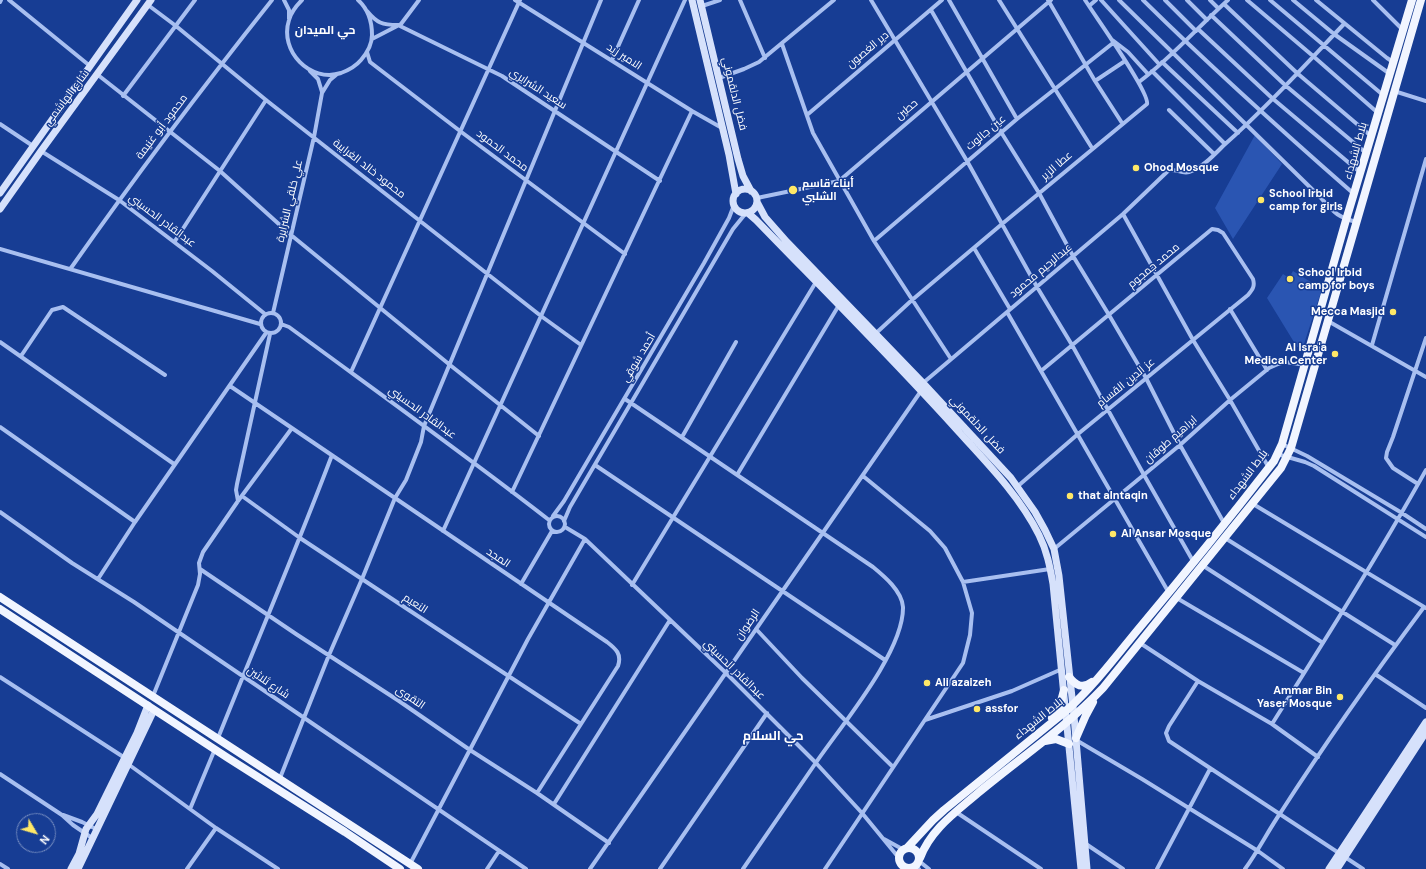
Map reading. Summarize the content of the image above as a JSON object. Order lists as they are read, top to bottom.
{
  "streets": {
    "main road": ["فضل الدلقموني", "شارع الهاشمي", "بلاط الشهداء"],
    "street": [
      "دير الغصون",
      "الامير زيد",
      "سعيد الشرايري",
      "حطين",
      "محمود أبو غنيمة",
      "عين جالوت",
      "محمد الحمود",
      "عطا الزير",
      "محمود خالد الغرايبة",
      "علي خلقي الشرايرة",
      "عبدالقادر الحسيني",
      "محمد جمجوم",
      "عبدالرحيم محمود",
      "أحمد شوقي",
      "عز الدين القسام",
      "ابراهيم طوقان",
      "المجد",
      "النعيم",
      "الرضوان",
      "شارع ثلاثين",
      "التقوى"
    ]
  },
  "crossings": [
    ["فضل الدلقموني", "حطين"],
    ["فضل الدلقموني", "بلاط الشهداء"],
    ["فضل الدلقموني", "عطا الزير"],
    ["فضل الدلقموني", "عبدالرحيم محمود"],
    ["فضل الدلقموني", "أحمد شوقي"],
    ["فضل الدلقموني", "عز الدين القسام"],
    ["فضل الدلقموني", "ابراهيم طوقان"],
    ["فضل الدلقموني", "الرضوان"],
    ["شارع الهاشمي", "محمود خالد الغرايبة"],
    ["شارع الهاشمي", "عبدالقادر الحسيني"],
    ["حطين", "أحمد شوقي"],
    ["محمود أبو غنيمة", "محمود خالد الغرايبة"],
    ["محمود أبو غنيمة", "عبدالقادر الحسيني"],
    ["بلاط الشهداء", "عبدالقادر الحسيني"],
    ["بلاط الشهداء", "ابراهيم طوقان"],
    ["محمود خالد الغرايبة", "علي خلقي الشرايرة"],
    ["علي خلقي الشرايرة", "عبدالقادر الحسيني"],
    ["عبدالقادر الحسيني", "أحمد شوقي"],
    ["عبدالقادر الحسيني", "الرضوان"],
    ["محمد جمجوم", "عز الدين القسام"],
    ["عبدالرحيم محمود", "الرضوان"],
    ["المجد", "النعيم"],
    ["المجد", "التقوى"],
    ["الرضوان", "التقوى"]
  ],
  "districts": ["حي الميدان", "حي السلام"],
  "places": [
    "Ohod Mosque",
    "أبناء قاسم الشلبي",
    "School Irbid camp for girls",
    "School Irbid camp for boys",
    "Mecca Masjid",
    "Al Isra'a Medical Center",
    "that alntaqin",
    "Al Ansar Mosque",
    "Ali azaizeh",
    "Ammar Bin Yaser Mosque",
    "assfor"
  ],
  "north": "bottom right"
}
